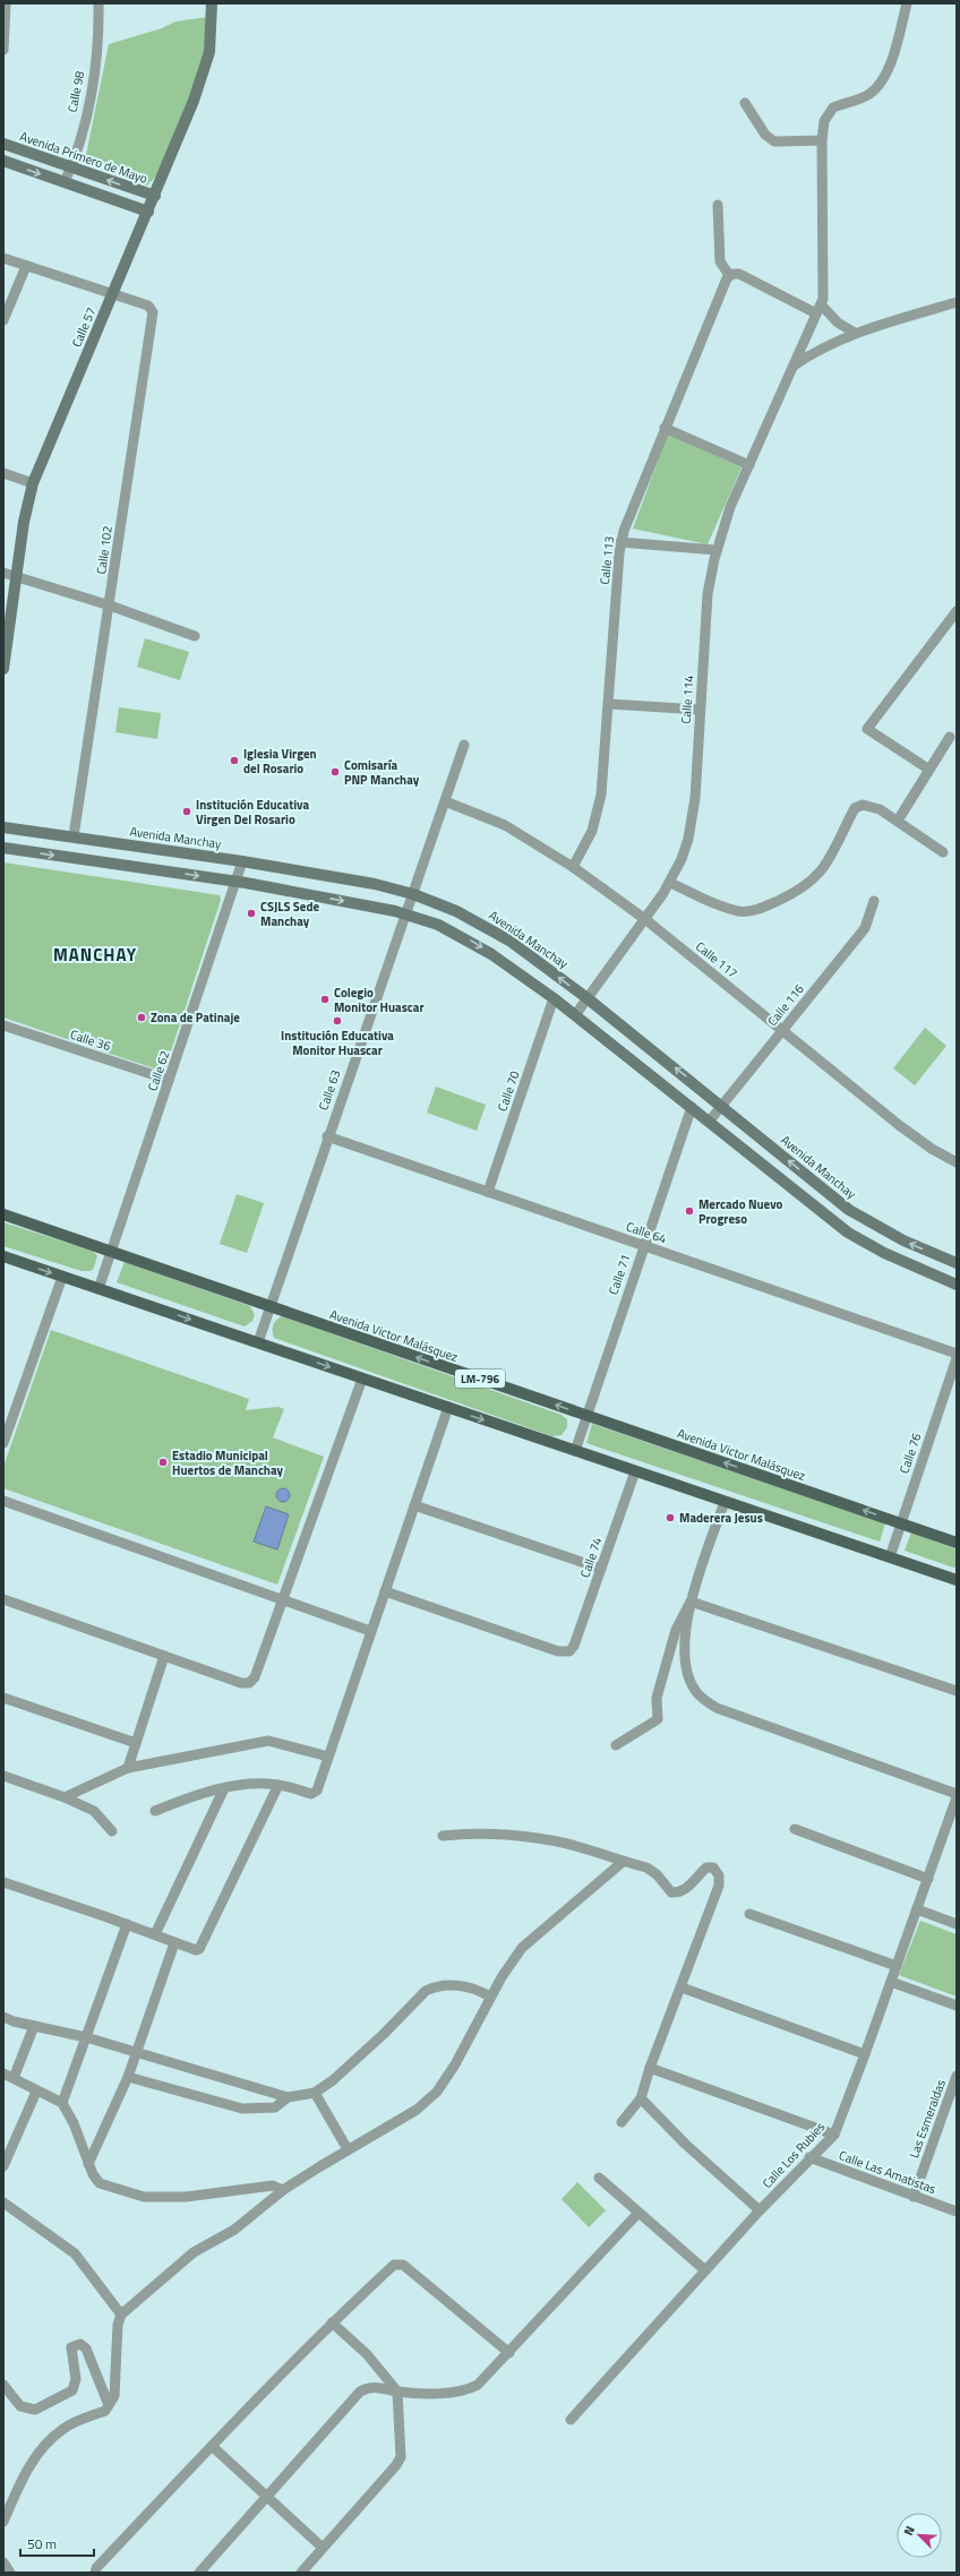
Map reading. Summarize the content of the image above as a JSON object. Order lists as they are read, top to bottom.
{
  "streets": {
    "main road": ["Avenida Victor Malásquez", "LM-796"],
    "street": [
      "Calle 98",
      "Avenida Primero de Mayo",
      "Calle 57",
      "Calle 102",
      "Calle 113",
      "Calle 114",
      "Avenida Manchay",
      "Calle 117",
      "Calle 116",
      "Calle 36",
      "Calle 62",
      "Calle 63",
      "Calle 70",
      "Calle 64",
      "Calle 71",
      "Calle 76",
      "Calle 74",
      "Las Esmeraldas",
      "Calle Los Rubies",
      "Calle Las Amatistas"
    ]
  },
  "crossings": [
    ["Calle 98", "Avenida Primero de Mayo"],
    ["Avenida Primero de Mayo", "Calle 57"],
    ["Calle 57", "Calle 102"],
    ["Calle 102", "Avenida Manchay"],
    ["Calle 113", "Calle 117"],
    ["Calle 114", "Avenida Manchay"],
    ["Calle 114", "Calle 117"],
    ["Avenida Manchay", "Calle 116"],
    ["Avenida Manchay", "Calle 62"],
    ["Avenida Manchay", "Calle 63"],
    ["Calle 117", "Calle 116"],
    ["Calle 117", "Calle 63"],
    ["Calle 36", "Calle 62"],
    ["Calle 62", "Avenida Victor Malásquez"],
    ["Calle 63", "Calle 64"],
    ["Calle 63", "Avenida Victor Malásquez"],
    ["Calle 70", "Calle 64"],
    ["Calle 64", "Calle 71"],
    ["Calle 71", "Avenida Victor Malásquez"],
    ["Avenida Victor Malásquez", "Calle 76"],
    ["Las Esmeraldas", "Calle Las Amatistas"],
    ["Calle Los Rubies", "Calle Las Amatistas"]
  ],
  "districts": ["MANCHAY"],
  "places": [
    "Iglesia Virgen del Rosario",
    "Comisaría PNP Manchay",
    "Institución Educativa Virgen Del Rosario",
    "CSJLS Sede Manchay",
    "Colegio Monitor Huascar",
    "Zona de Patinaje",
    "Institución Educativa Monitor Huascar",
    "Mercado Nuevo Progreso",
    "Estadio Municipal Huertos de Manchay",
    "Maderera Jesus"
  ],
  "scale_bar": "50 m",
  "north": "top left"
}
